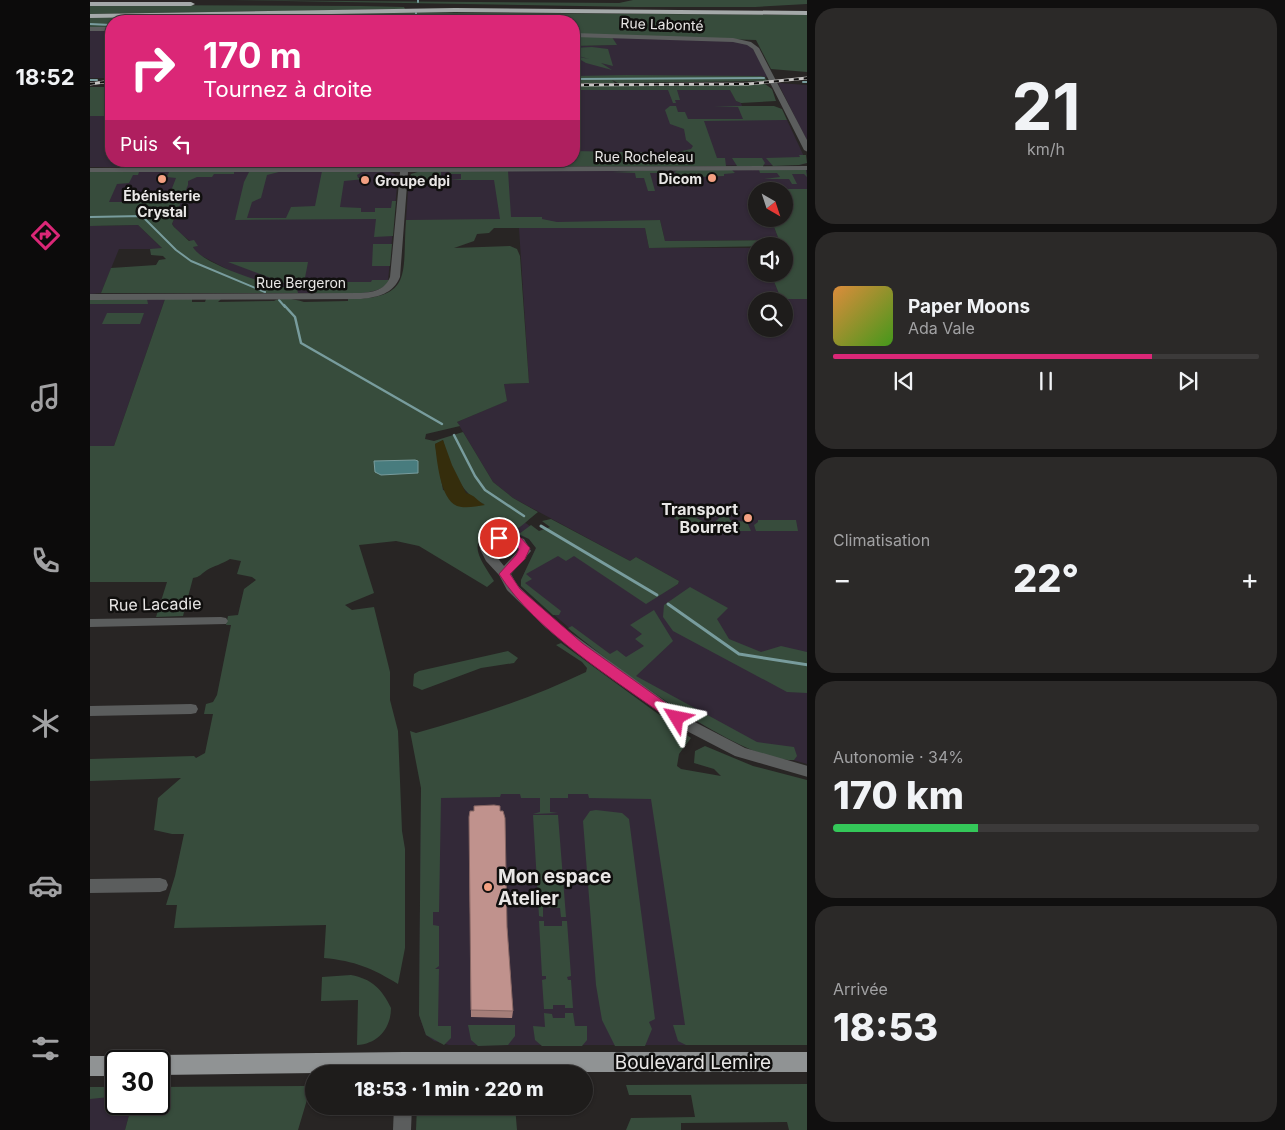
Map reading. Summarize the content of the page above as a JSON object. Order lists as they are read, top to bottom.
{
  "streets": {
    "main road": ["Boulevard Lemire"],
    "street": [
      "Rue Labonté",
      "Rue Rocheleau",
      "Rue Bergeron",
      "Rue Lacadie"
    ]
  },
  "crossings": [
    ["Rue Rocheleau", "Rue Bergeron"]
  ],
  "places": [
    "Dicom",
    "Ébénisterie Crystal",
    "Groupe dpi",
    "Transport Bourret",
    "Mon espace Atelier"
  ],
  "north": "bottom right",
  "page": {
    "tabs": "18:52",
    "tile": [
      ["21", "km/h"],
      "Climatisation",
      ["Autonomie · 34%", "170 km"],
      ["Arrivée", "18:53"]
    ],
    "turn": ["170 m", "Tournez à droite"],
    "then": "Puis",
    "song": ["Paper Moons", "Ada Vale"],
    "heat": ["−", "22°", "+"],
    "limit": "30",
    "trip": "18:53 · 1 min · 220 m"
  }
}
